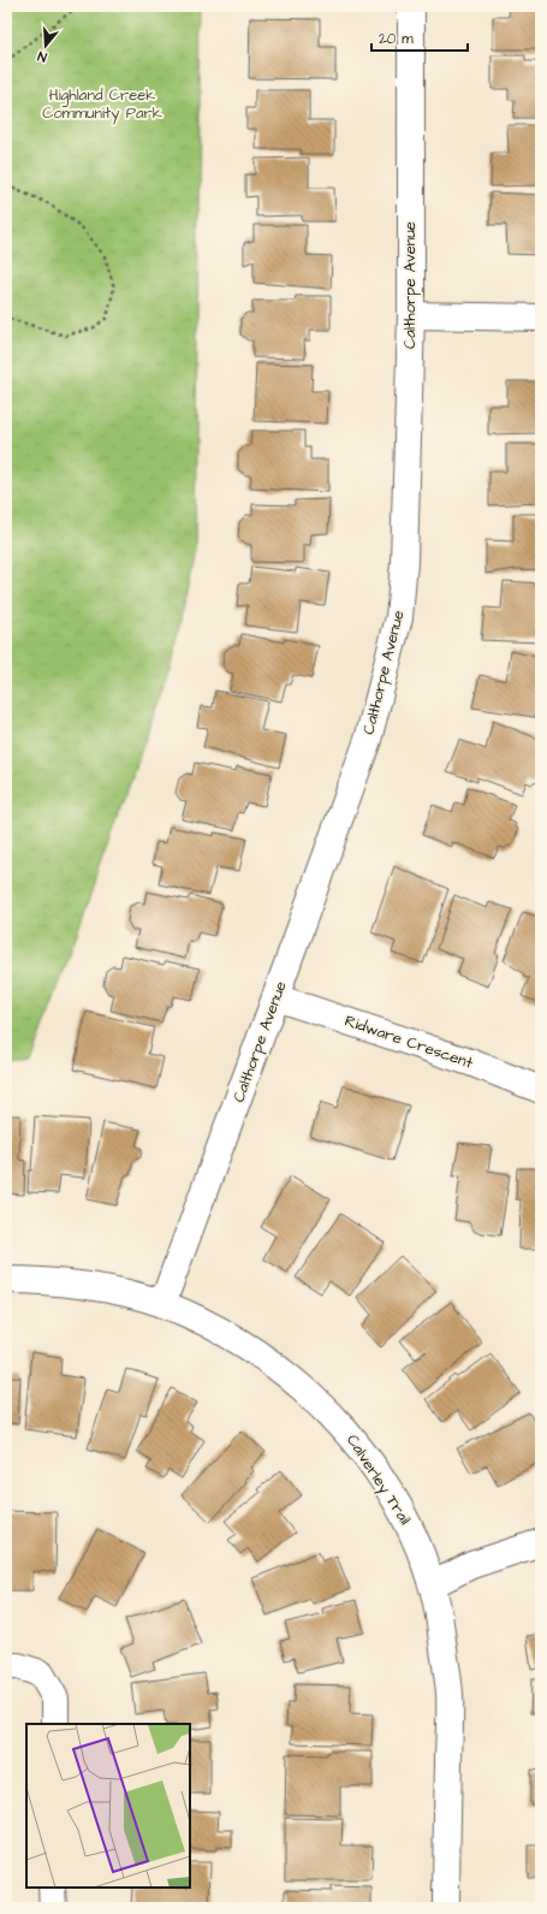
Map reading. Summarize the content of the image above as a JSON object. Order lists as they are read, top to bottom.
{
  "streets": {
    "street": ["Calthorpe Avenue", "Ridware Crescent", "Calverley Trail"]
  },
  "crossings": [
    ["Calthorpe Avenue", "Ridware Crescent"],
    ["Calthorpe Avenue", "Calverley Trail"]
  ],
  "parks": ["Highland Creek Community Park"],
  "scale_bar": "20 m",
  "north": "bottom"
}
